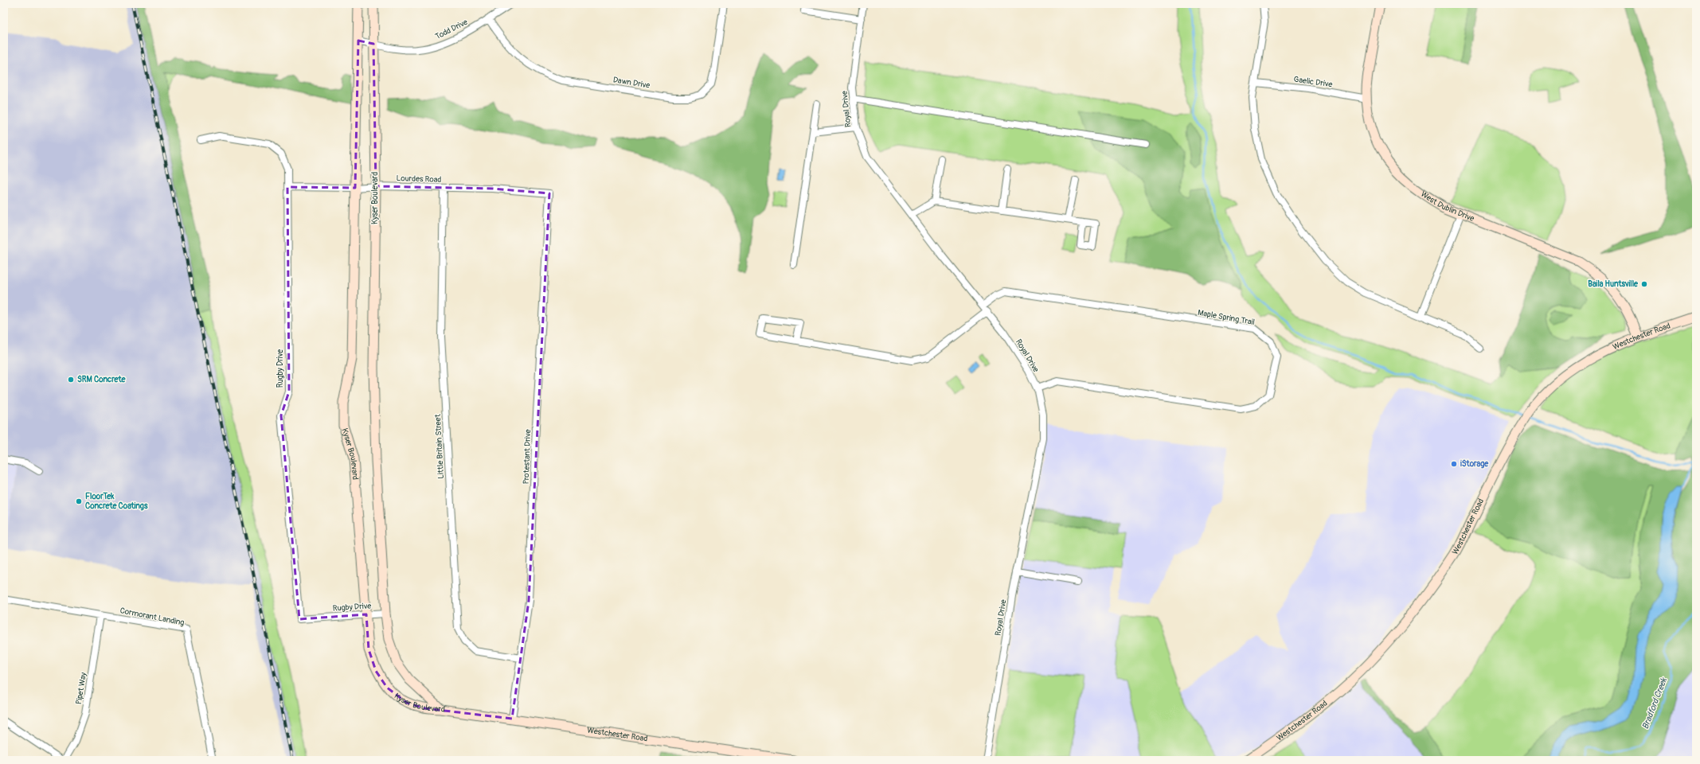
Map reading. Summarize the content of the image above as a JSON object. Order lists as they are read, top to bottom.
{
  "streets": {
    "street": [
      "Todd Drive",
      "Gaelic Drive",
      "Dawn Drive",
      "Royal Drive",
      "Lourdes Road",
      "Kyser Boulevard",
      "West Dublin Drive",
      "Maple Spring Trail",
      "Westchester Road",
      "Rugby Drive",
      "Little Britain Street",
      "Protestant Drive",
      "Cormorant Landing",
      "Pipet Way"
    ]
  },
  "crossings": [
    ["Todd Drive", "Dawn Drive"],
    ["Todd Drive", "Kyser Boulevard"],
    ["Gaelic Drive", "West Dublin Drive"],
    ["Royal Drive", "Maple Spring Trail"],
    ["Lourdes Road", "Kyser Boulevard"],
    ["Lourdes Road", "Rugby Drive"],
    ["Lourdes Road", "Little Britain Street"],
    ["Lourdes Road", "Protestant Drive"],
    ["Kyser Boulevard", "Westchester Road"],
    ["Kyser Boulevard", "Rugby Drive"],
    ["West Dublin Drive", "Westchester Road"],
    ["Westchester Road", "Protestant Drive"],
    ["Little Britain Street", "Protestant Drive"],
    ["Cormorant Landing", "Pipet Way"]
  ],
  "water": ["Bradford Creek"],
  "places": [
    "Baila Huntsville",
    "SRM Concrete",
    "iStorage",
    "FloorTek Concrete Coatings"
  ]
}
